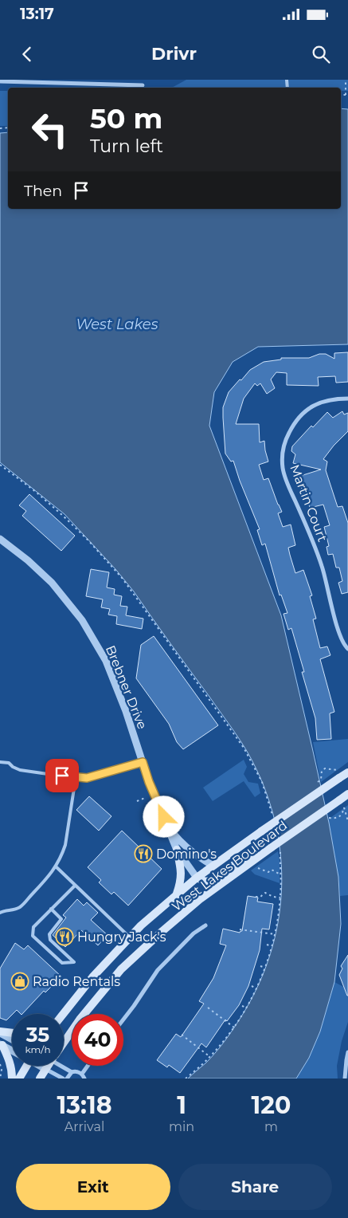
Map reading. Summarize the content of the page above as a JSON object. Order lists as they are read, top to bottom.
{
  "streets": {
    "main road": ["West Lakes Boulevard"],
    "street": ["Martin Court", "Brebner Drive"]
  },
  "crossings": [
    ["Brebner Drive", "West Lakes Boulevard"]
  ],
  "water": ["West Lakes"],
  "places": {
    "restaurant": ["Domino's", "Hungry Jack's"],
    "shop": ["Radio Rentals"]
  },
  "page": {
    "status": "13:17",
    "header": "Drivr",
    "turn": ["50 m", "Turn left"],
    "then": "Then",
    "speed": "35 km/h",
    "limit": "40",
    "eta": [
      "13:18",
      "Arrival",
      "1",
      "min",
      "120",
      "m"
    ],
    "buttons": ["Exit", "Share"]
  }
}
